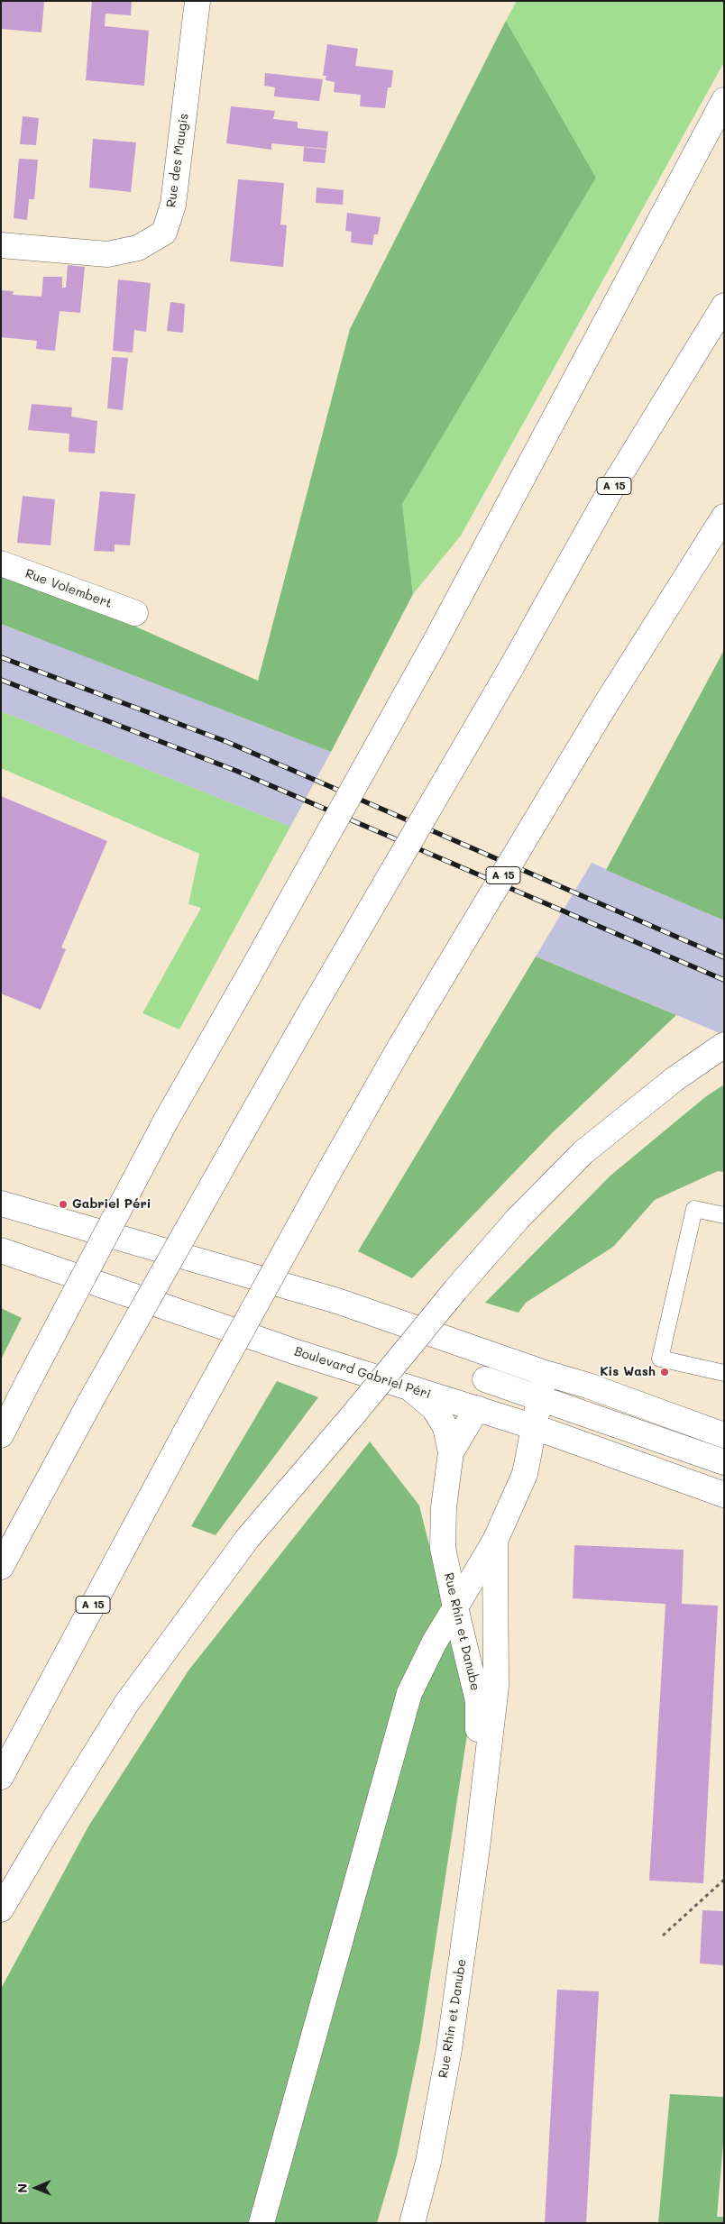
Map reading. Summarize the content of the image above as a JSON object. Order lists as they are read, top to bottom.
{
  "streets": {
    "main road": [
      "Rue des Maugis",
      "A 15",
      "Rue Volembert",
      "Boulevard Gabriel Péri",
      "Rue Rhin et Danube"
    ]
  },
  "crossings": [
    ["Boulevard Gabriel Péri", "Rue Rhin et Danube"]
  ],
  "places": ["Gabriel Péri", "Kis Wash"],
  "north": "left"
}
